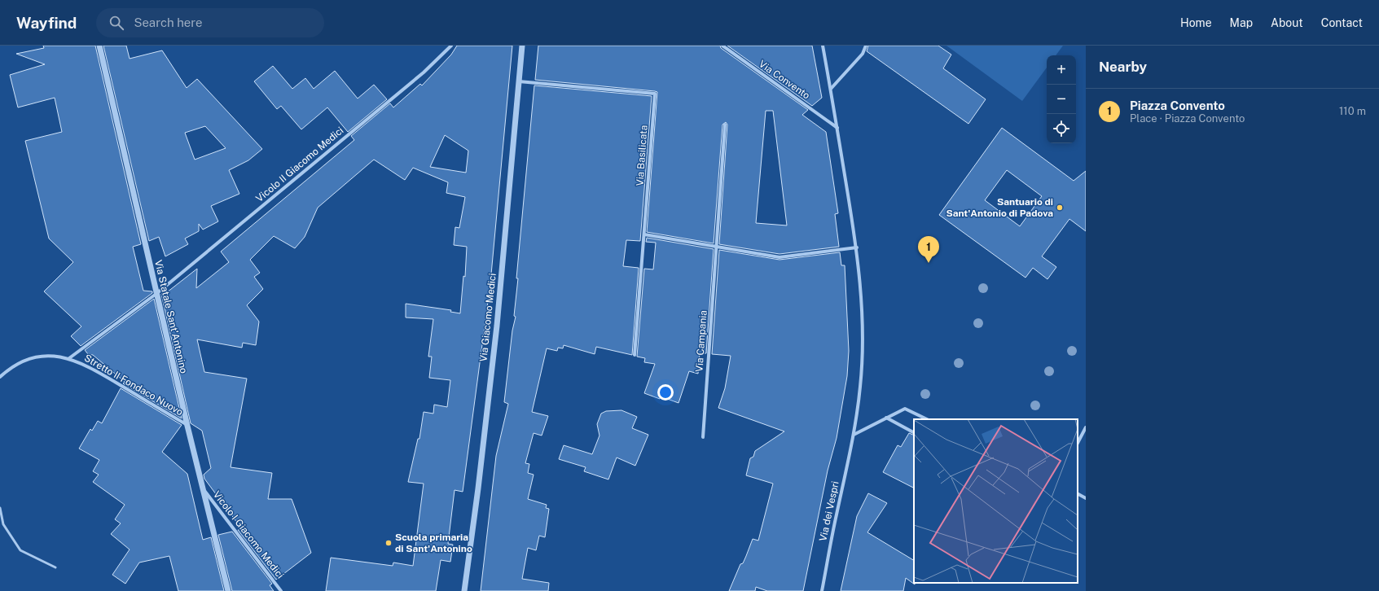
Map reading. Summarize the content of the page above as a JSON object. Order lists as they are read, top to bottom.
{
  "streets": {
    "street": [
      "Via Convento",
      "Via Basilicata",
      "Vicolo II Giacomo Medici",
      "Via Statale Sant'Antonino",
      "Via Giacomo Medici",
      "Via Campania",
      "Stretto II Fondaco Nuovo",
      "Via dei Vespri",
      "Vicolo I Giacomo Medici"
    ]
  },
  "crossings": [
    ["Via Convento", "Via dei Vespri"],
    ["Via Basilicata", "Via Giacomo Medici"],
    ["Vicolo II Giacomo Medici", "Via Statale Sant'Antonino"],
    ["Vicolo II Giacomo Medici", "Stretto II Fondaco Nuovo"],
    ["Via Statale Sant'Antonino", "Stretto II Fondaco Nuovo"],
    ["Via Statale Sant'Antonino", "Vicolo I Giacomo Medici"]
  ],
  "places": ["Santuario di Sant'Antonio di Padova", "Scuola primaria di Sant'Antonino"],
  "page": {
    "header": "Wayfind",
    "search": "Search here",
    "nav": [
      "Home",
      "Map",
      "About",
      "Contact"
    ],
    "heading": "Nearby",
    "map_buttons": ["+", "−"],
    "list": [
      {
        "mark": "1",
        "name": "Piazza Convento",
        "note": "Place · Piazza Convento",
        "value": "110 m"
      }
    ],
    "pins": "1"
  }
}
